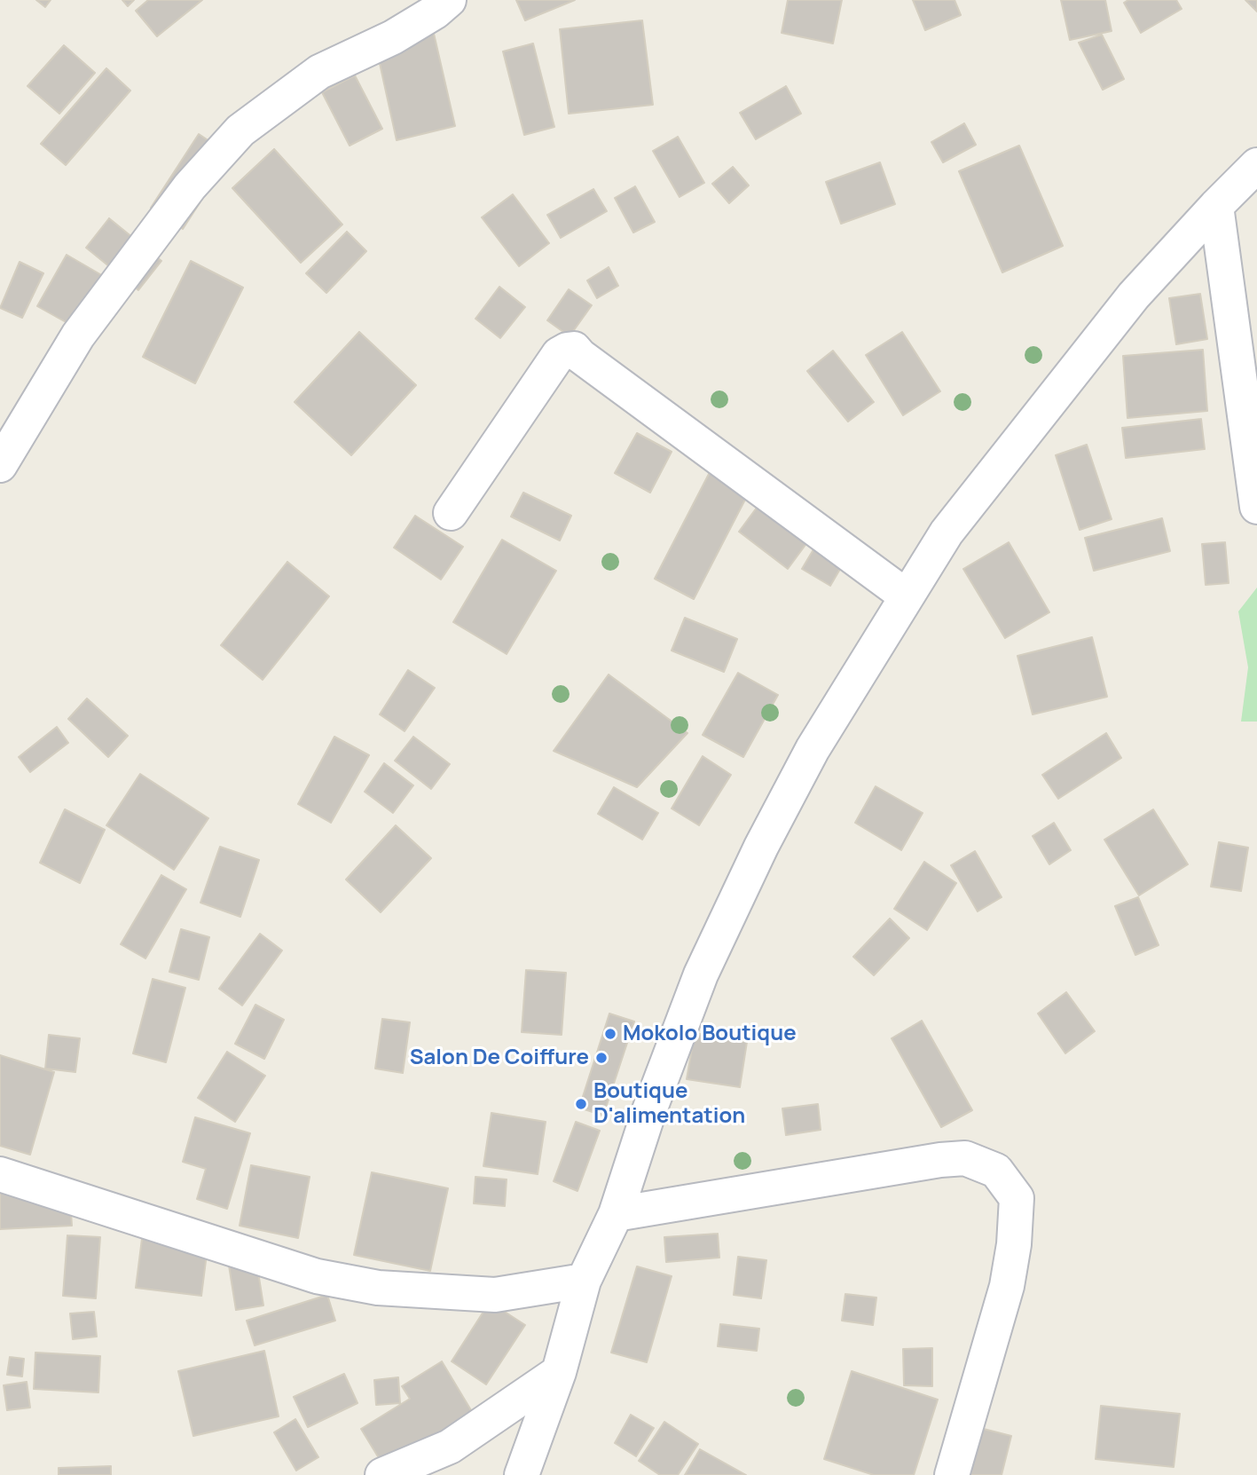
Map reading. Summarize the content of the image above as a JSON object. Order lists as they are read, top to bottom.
{
  "places": ["Mokolo Boutique", "Salon De Coiffure", "Boutique D'alimentation"]
}
